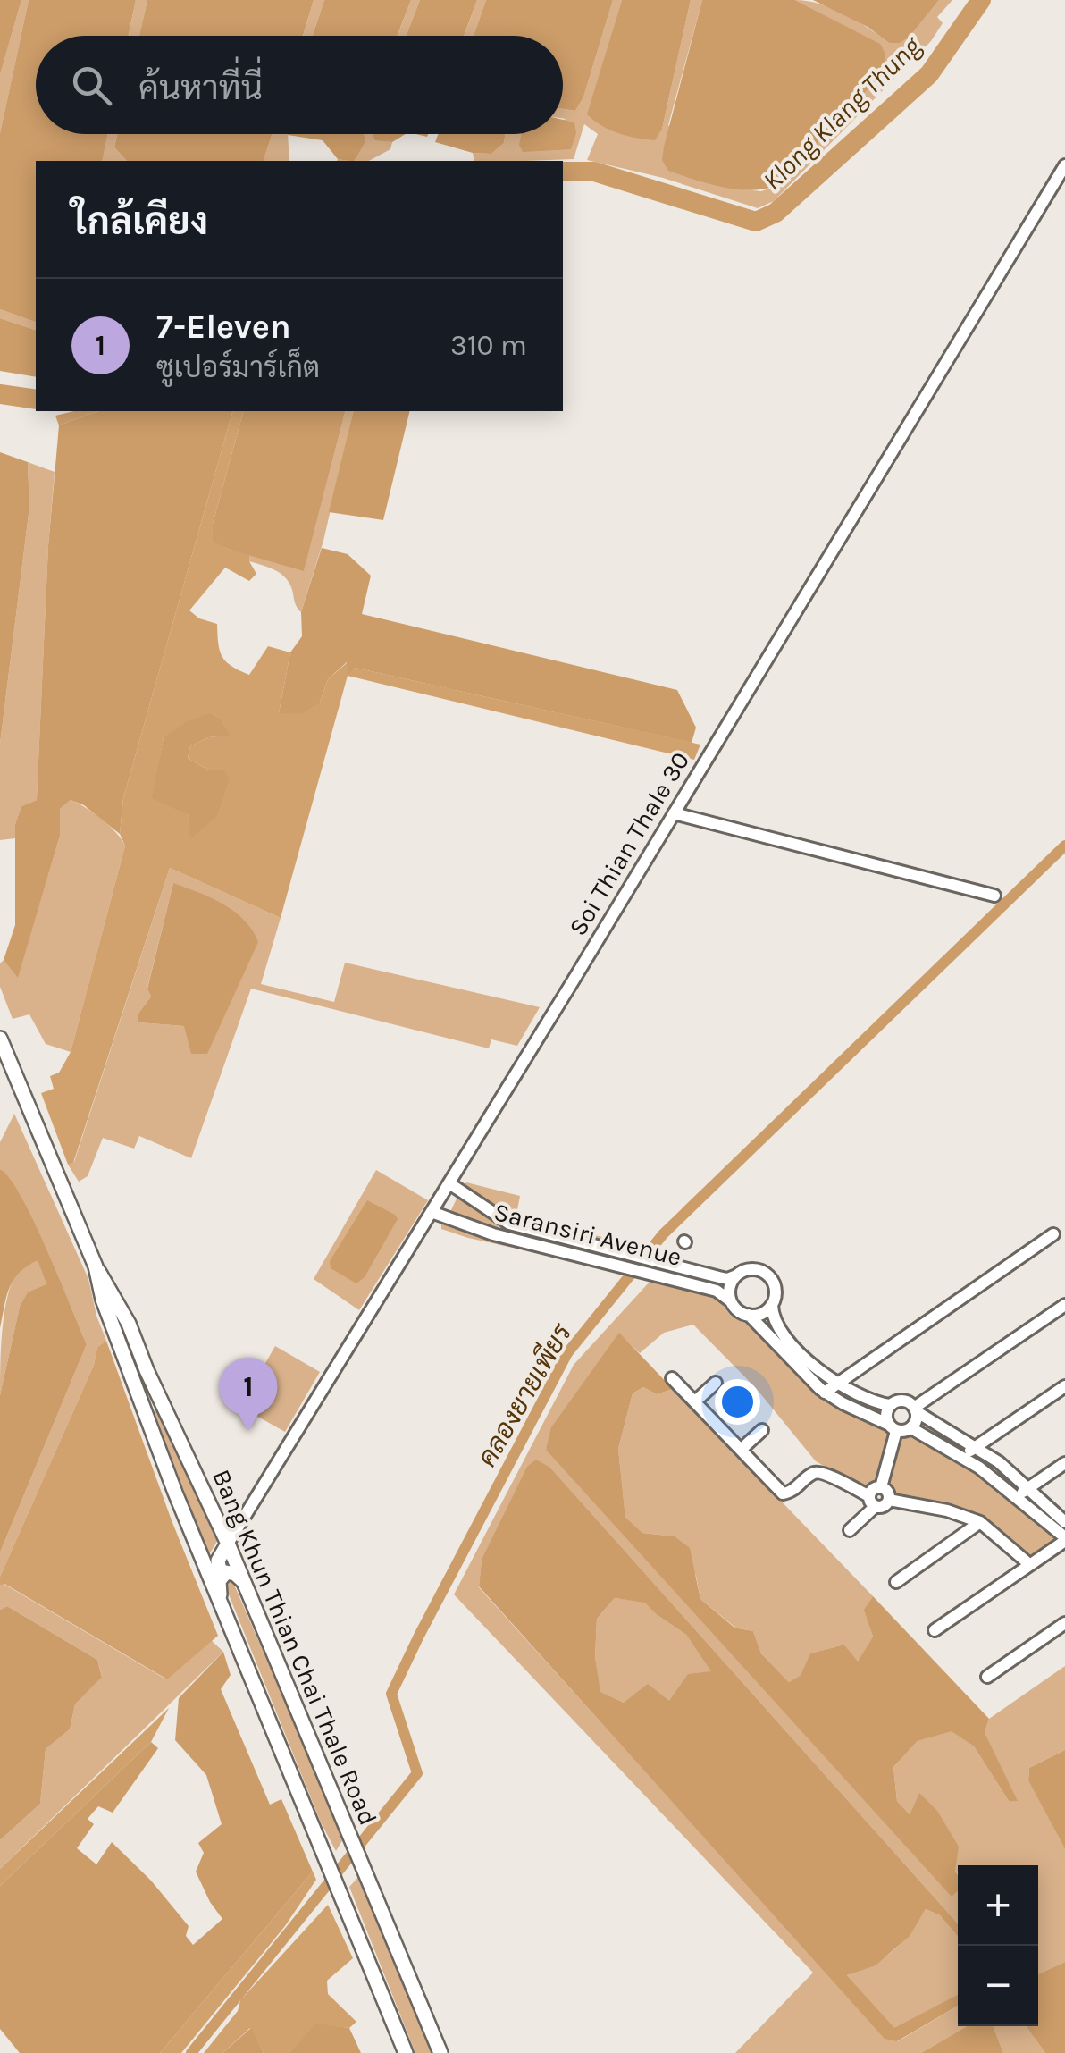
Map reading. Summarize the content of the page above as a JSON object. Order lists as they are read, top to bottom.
{
  "streets": {
    "main road": ["Bang Khun Thian Chai Thale Road"],
    "street": ["Soi Thian Thale 30", "Saransiri Avenue"]
  },
  "crossings": [
    ["Soi Thian Thale 30", "Saransiri Avenue"],
    ["Soi Thian Thale 30", "Bang Khun Thian Chai Thale Road"]
  ],
  "water": ["Klong Klang Thung", "คลองยายเพียร"],
  "page": {
    "search": "ค้นหาที่นี่",
    "heading": "ใกล้เคียง",
    "list": [
      {
        "mark": "1",
        "name": "7-Eleven",
        "note": "ซูเปอร์มาร์เก็ต",
        "value": "310 m"
      }
    ],
    "pins": "1",
    "map_buttons": ["+", "−"]
  }
}
